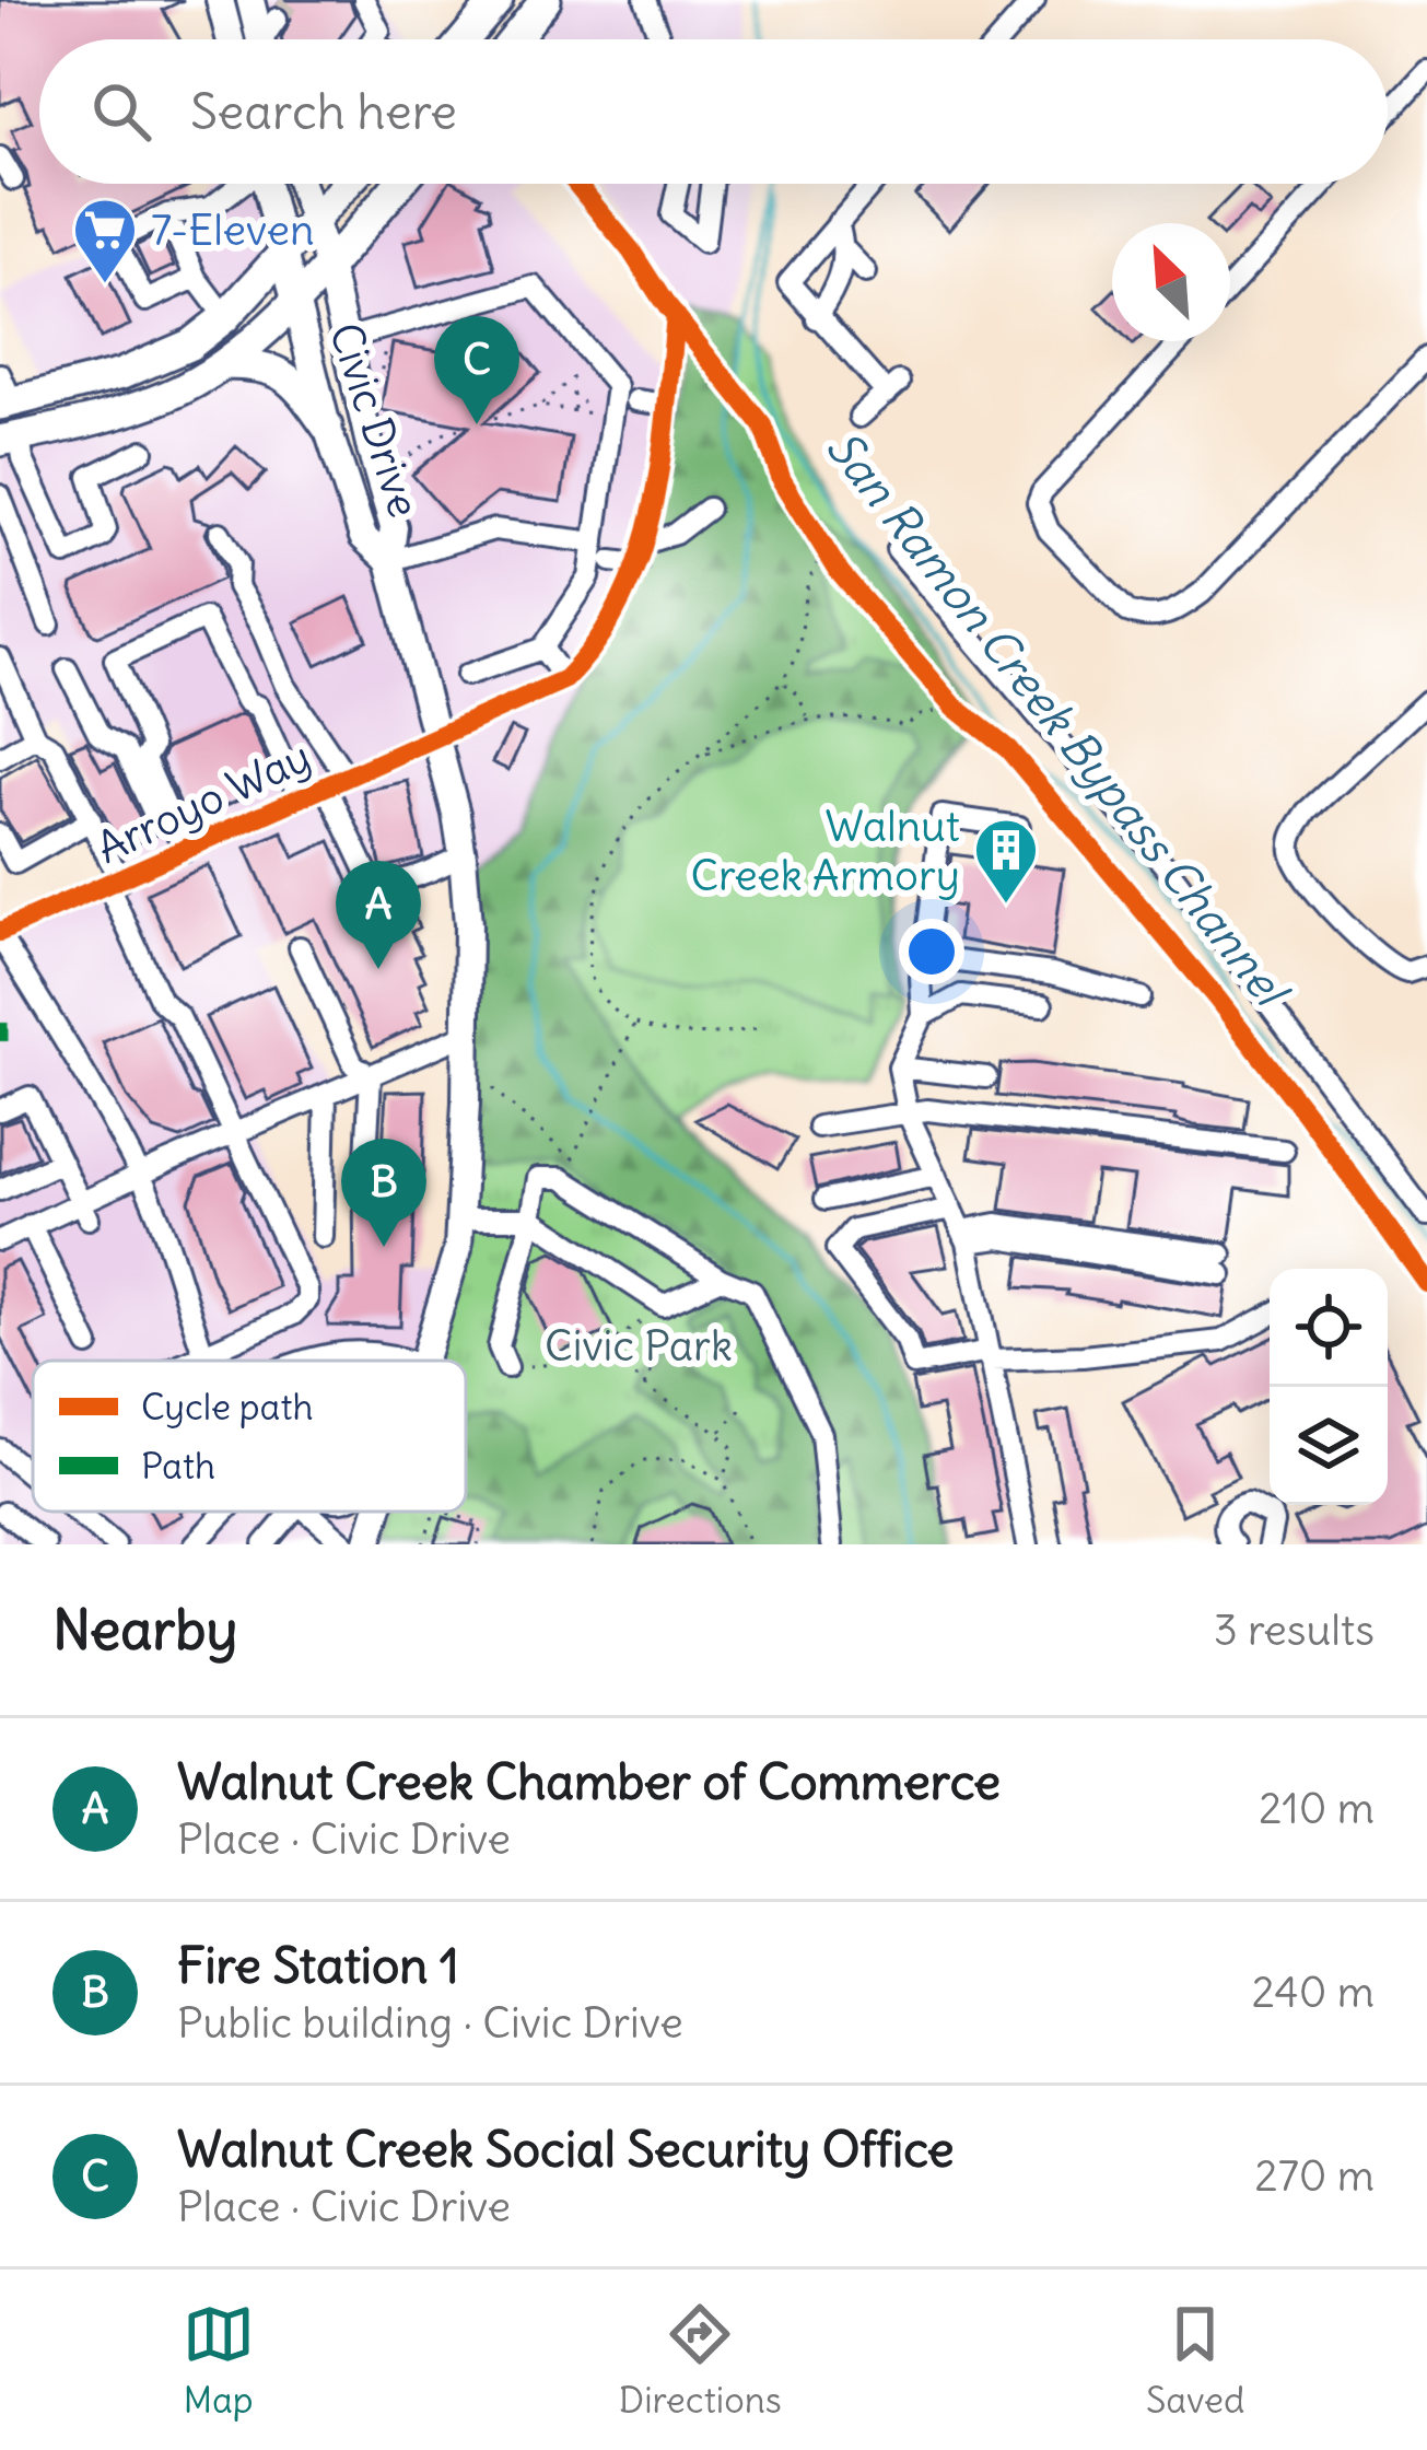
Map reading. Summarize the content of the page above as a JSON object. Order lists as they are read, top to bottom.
{
  "streets": {
    "main road": ["Civic Drive"],
    "street": ["Arroyo Way"]
  },
  "crossings": [
    ["Civic Drive", "Arroyo Way"]
  ],
  "water": ["San Ramon Creek Bypass Channel"],
  "parks": ["Civic Park"],
  "places": {
    "supermarket": ["7-Eleven"],
    "building": ["Walnut Creek Armory"]
  },
  "legend": ["Cycle path", "Path"],
  "north": "top left",
  "page": {
    "search": "Search here",
    "pins": ["C", "A", "B"],
    "heading": ["Nearby", "3 results"],
    "list": [
      {
        "mark": "A",
        "name": "Walnut Creek Chamber of Commerce",
        "note": "Place · Civic Drive",
        "value": "210 m"
      },
      {
        "mark": "B",
        "name": "Fire Station 1",
        "note": "Public building · Civic Drive",
        "value": "240 m"
      },
      {
        "mark": "C",
        "name": "Walnut Creek Social Security Office",
        "note": "Place · Civic Drive",
        "value": "270 m"
      }
    ],
    "nav": ["Map", "Directions", "Saved"]
  }
}
